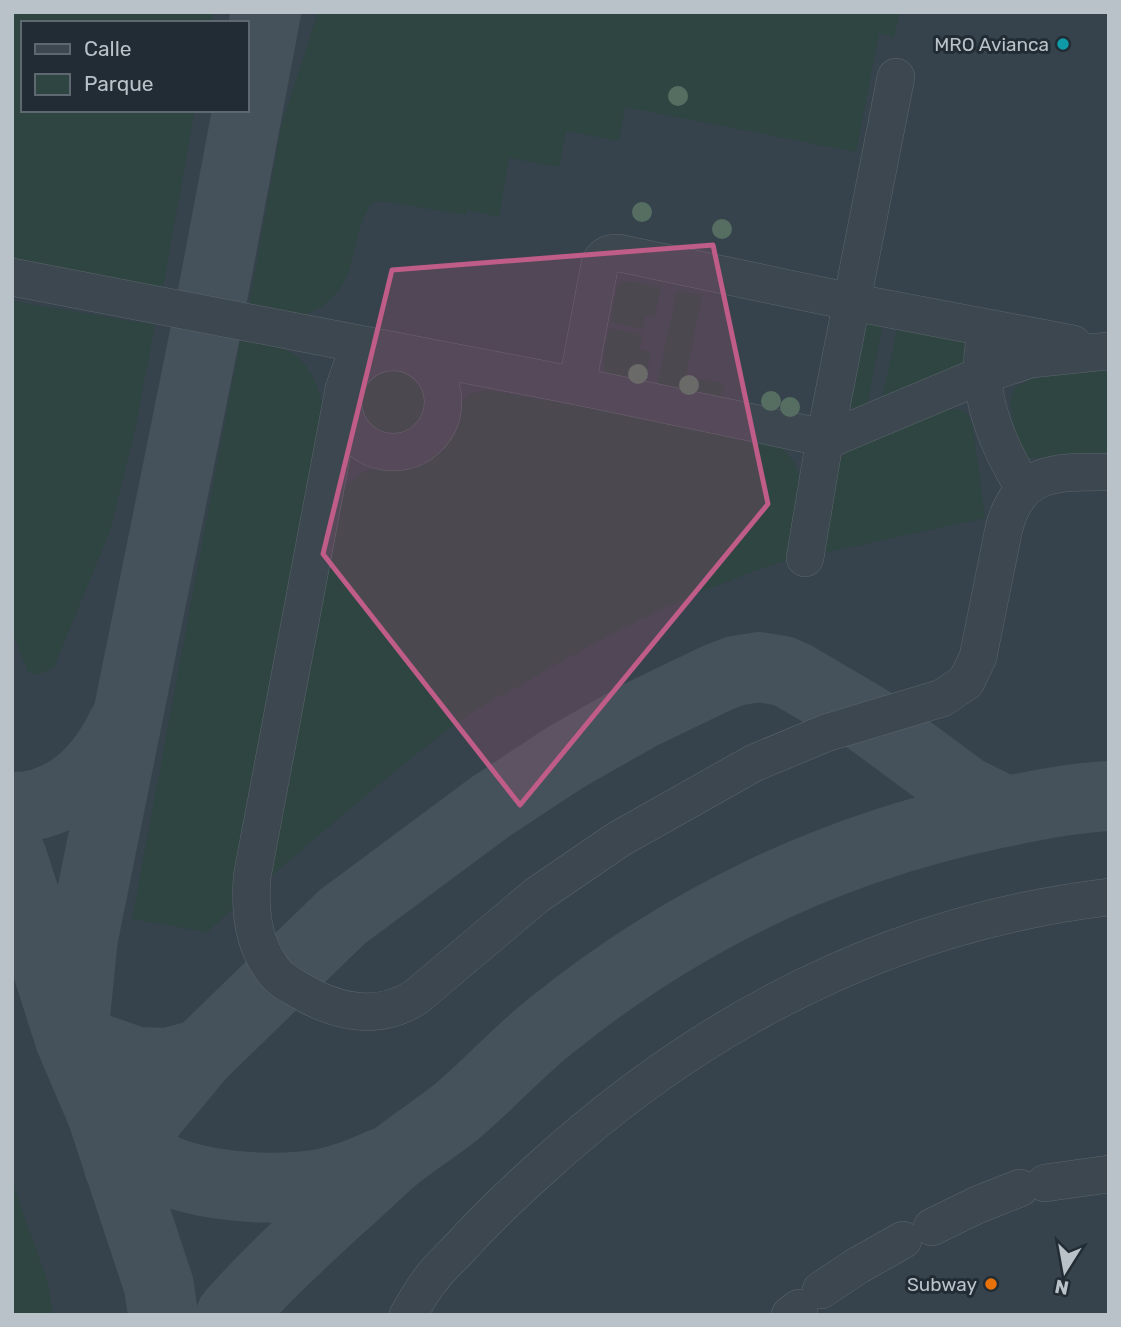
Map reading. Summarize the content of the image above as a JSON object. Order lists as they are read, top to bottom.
{
  "places": ["MRO Avianca", "Subway"],
  "legend": ["Calle", "Parque"],
  "north": "bottom"
}
